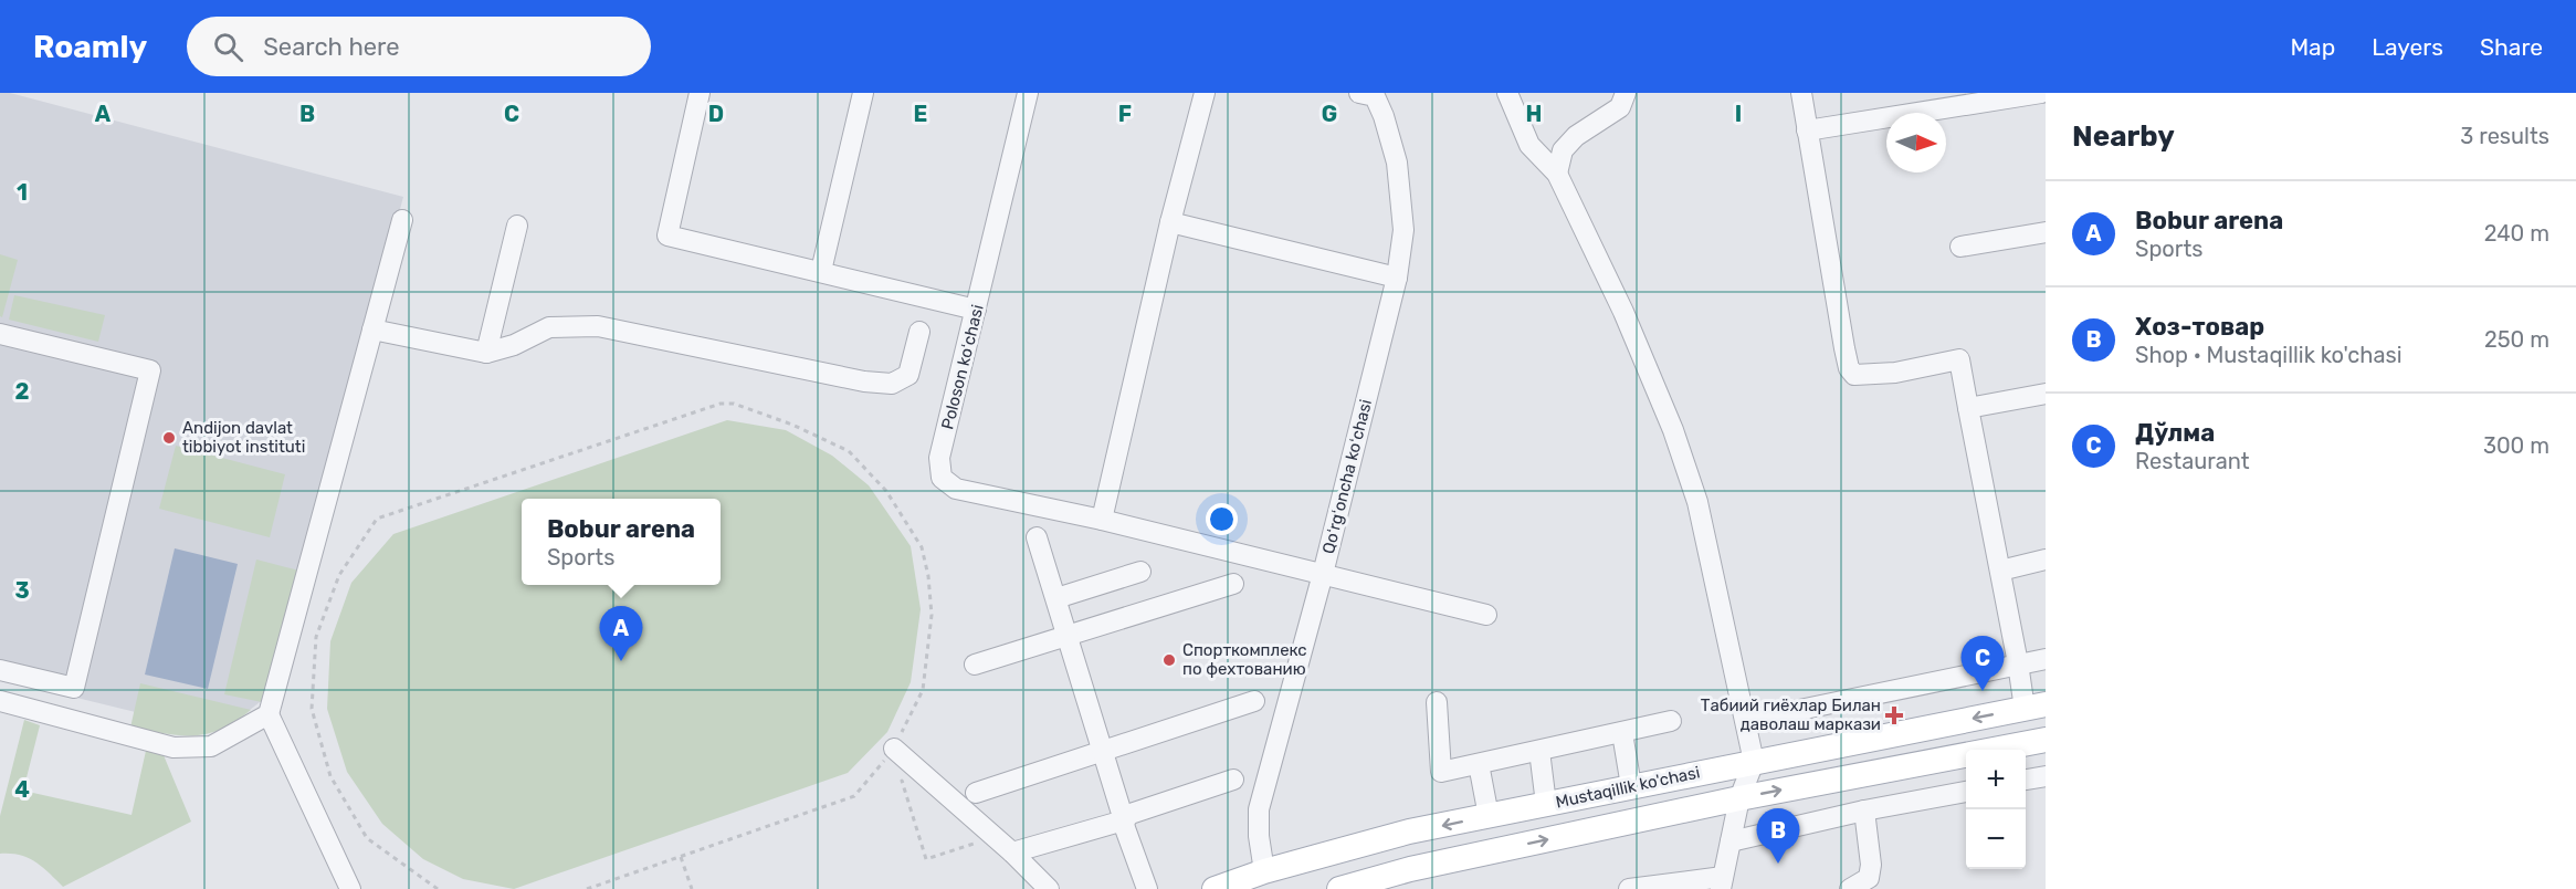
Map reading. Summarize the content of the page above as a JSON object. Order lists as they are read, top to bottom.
{
  "streets": {
    "main road": ["Mustaqillik ko'chasi"],
    "street": ["Poloson koʻchasi", "Qoʻrgʻoncha koʻchasi"]
  },
  "crossings": [
    ["Poloson koʻchasi", "Qoʻrgʻoncha koʻchasi"],
    ["Qoʻrgʻoncha koʻchasi", "Mustaqillik ko'chasi"]
  ],
  "places": {
    "other": ["Andijon davlat tibbiyot instituti", "Спорткомплекс по фехтованию"],
    "health": ["Табиий гиёхлар Билан даволаш маркази"]
  },
  "north": "right",
  "page": {
    "header": "Roamly",
    "search": "Search here",
    "nav": ["Map", "Layers", "Share"],
    "heading": ["Nearby", "3 results"],
    "list": [
      {
        "mark": "A",
        "name": "Bobur arena",
        "note": "Sports",
        "value": "240 m"
      },
      {
        "mark": "B",
        "name": "Хоз-товар",
        "note": "Shop · Mustaqillik ko'chasi",
        "value": "250 m"
      },
      {
        "mark": "C",
        "name": "Дўлма",
        "note": "Restaurant",
        "value": "300 m"
      }
    ],
    "popup": ["Bobur arena", "Sports"],
    "pins": ["A", "C", "B"],
    "map_buttons": ["+", "−"]
  },
  "grid": {
    "columns": [
      "A",
      "B",
      "C",
      "D",
      "E",
      "F",
      "G",
      "H",
      "I"
    ],
    "rows": [
      "1",
      "2",
      "3",
      "4"
    ]
  }
}
